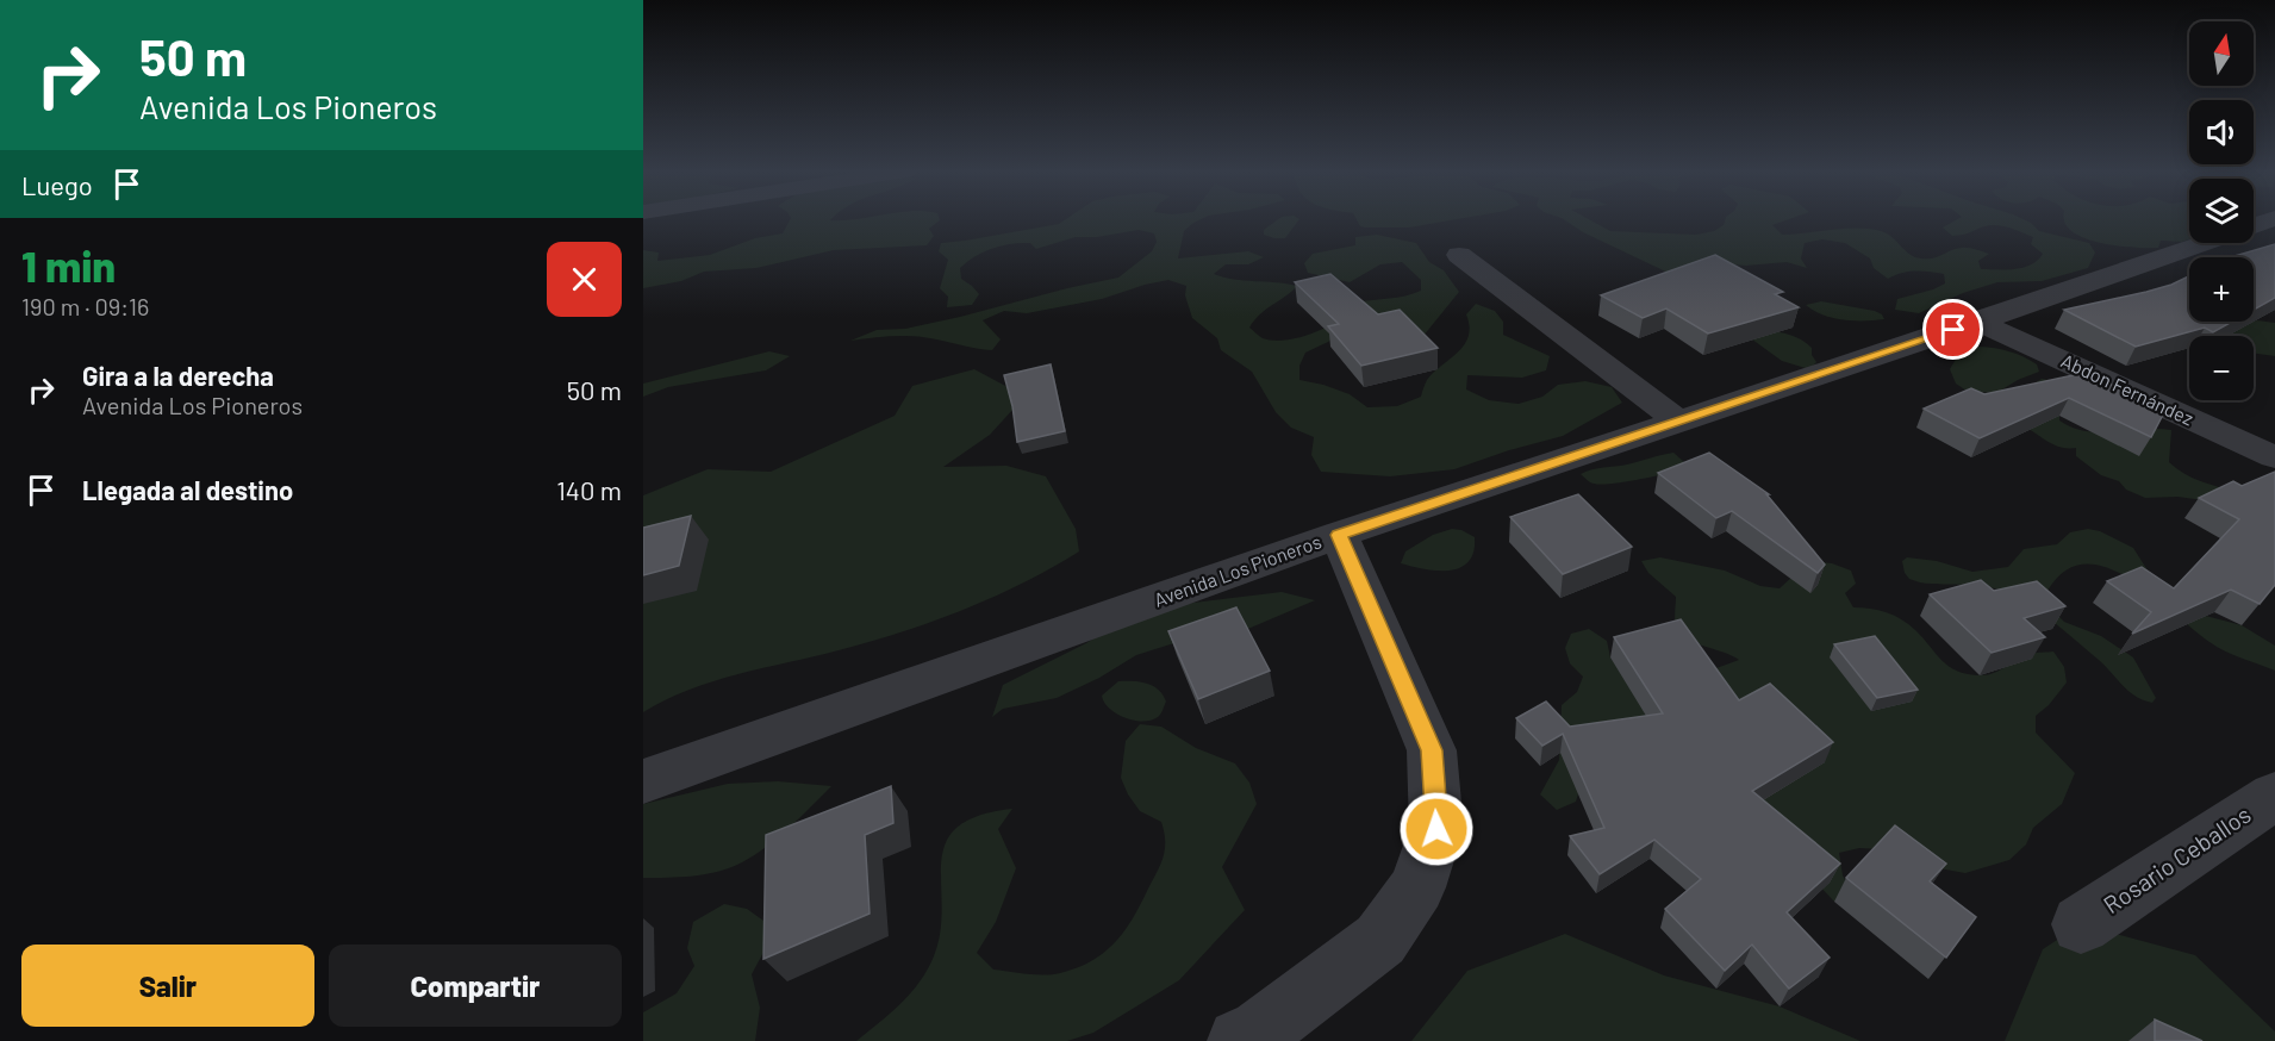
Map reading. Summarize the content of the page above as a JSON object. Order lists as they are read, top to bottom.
{
  "streets": {
    "street": ["Abdon Fernández", "Avenida Los Pioneros", "Rosario Ceballos"]
  },
  "crossings": [
    ["Abdon Fernández", "Avenida Los Pioneros"]
  ],
  "north": "top",
  "page": {
    "turn": ["50 m", "Avenida Los Pioneros"],
    "map_buttons": ["+", "−"],
    "then": "Luego",
    "heading": ["1 min", "190 m · 09:16"],
    "list": [
      {
        "name": "Gira a la derecha",
        "note": "Avenida Los Pioneros",
        "value": "50 m"
      },
      {
        "name": "Llegada al destino",
        "value": "140 m"
      }
    ],
    "buttons": ["Salir", "Compartir"]
  }
}
